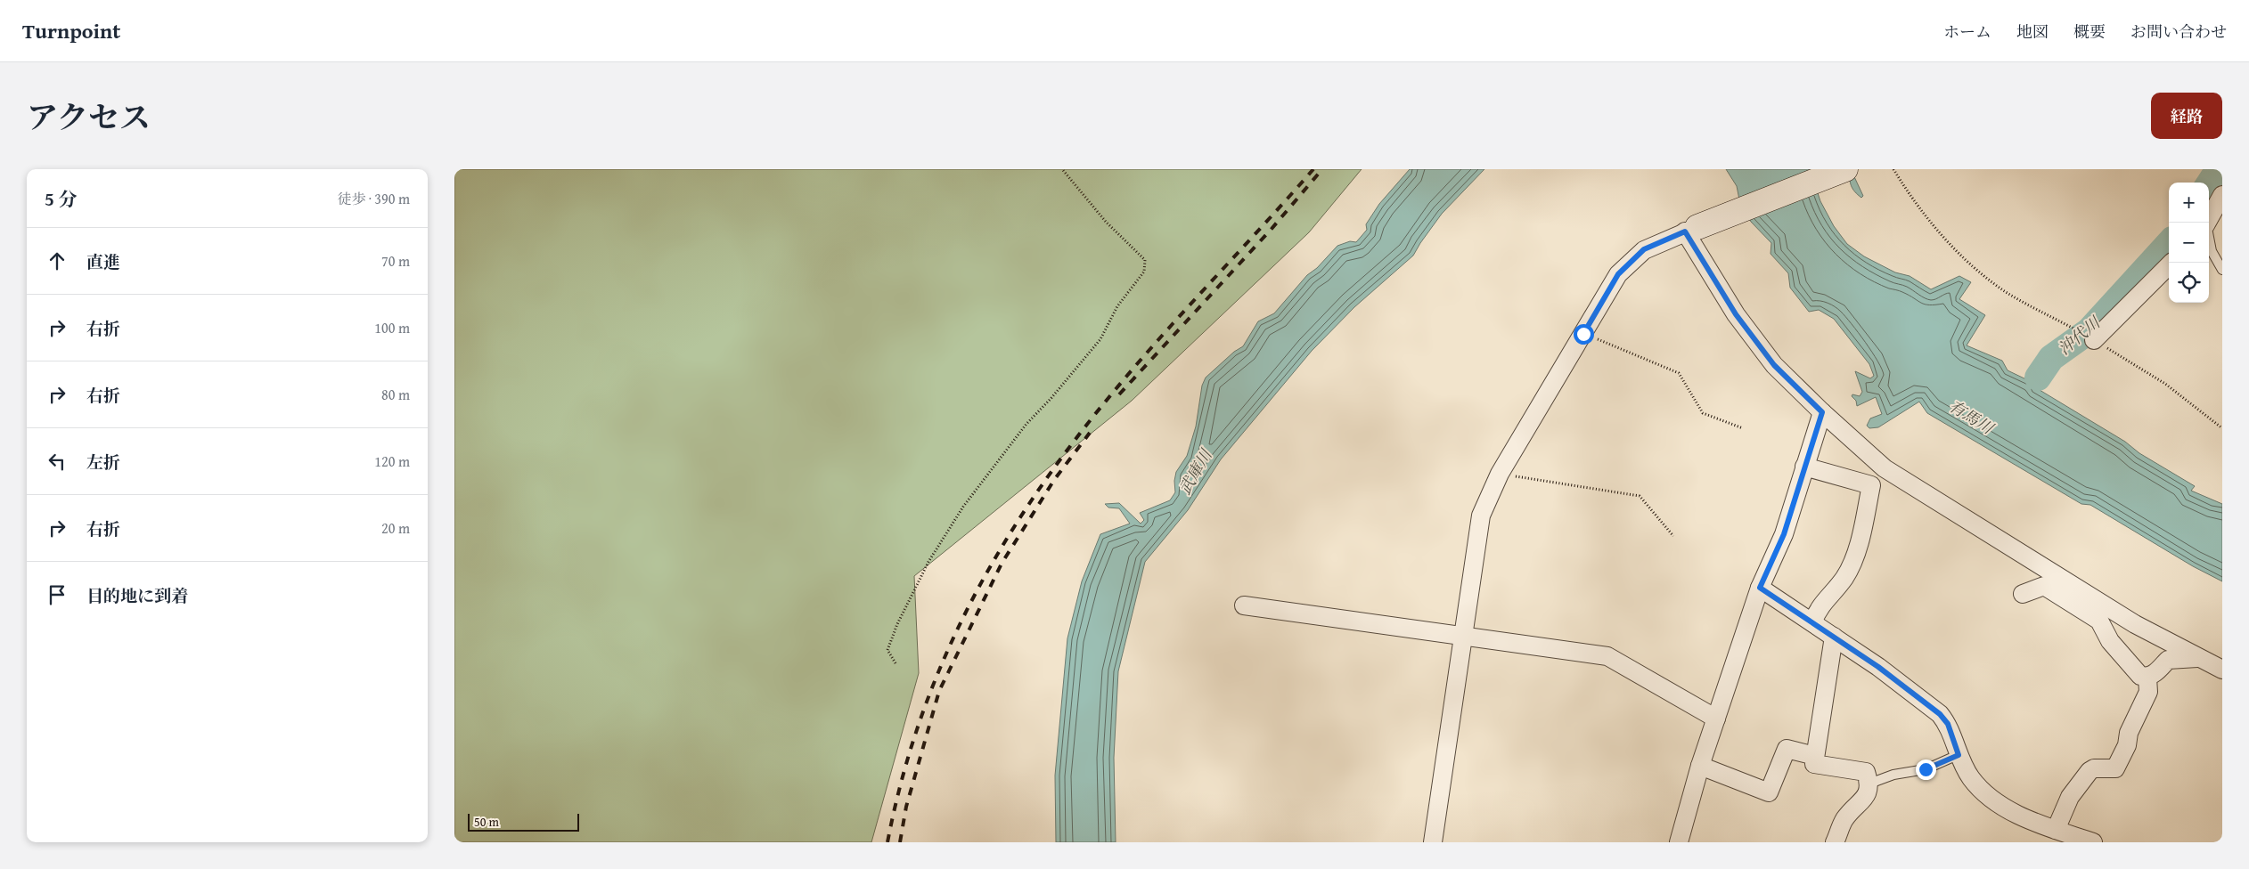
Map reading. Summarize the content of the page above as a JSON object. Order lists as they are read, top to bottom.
{
  "water": ["沖代川", "有馬川", "武庫川"],
  "scale_bar": "50 m",
  "page": {
    "header": "Turnpoint",
    "nav": [
      "ホーム",
      "地図",
      "概要",
      "お問い合わせ"
    ],
    "title": "アクセス",
    "buttons": "経路",
    "heading": ["5 分", "徒歩 · 390 m"],
    "map_buttons": ["+", "−"],
    "list": [
      ["直進", "70 m"],
      ["右折", "100 m"],
      ["右折", "80 m"],
      ["左折", "120 m"],
      ["右折", "20 m"],
      "目的地に到着"
    ],
    "scale": "50 m"
  }
}
